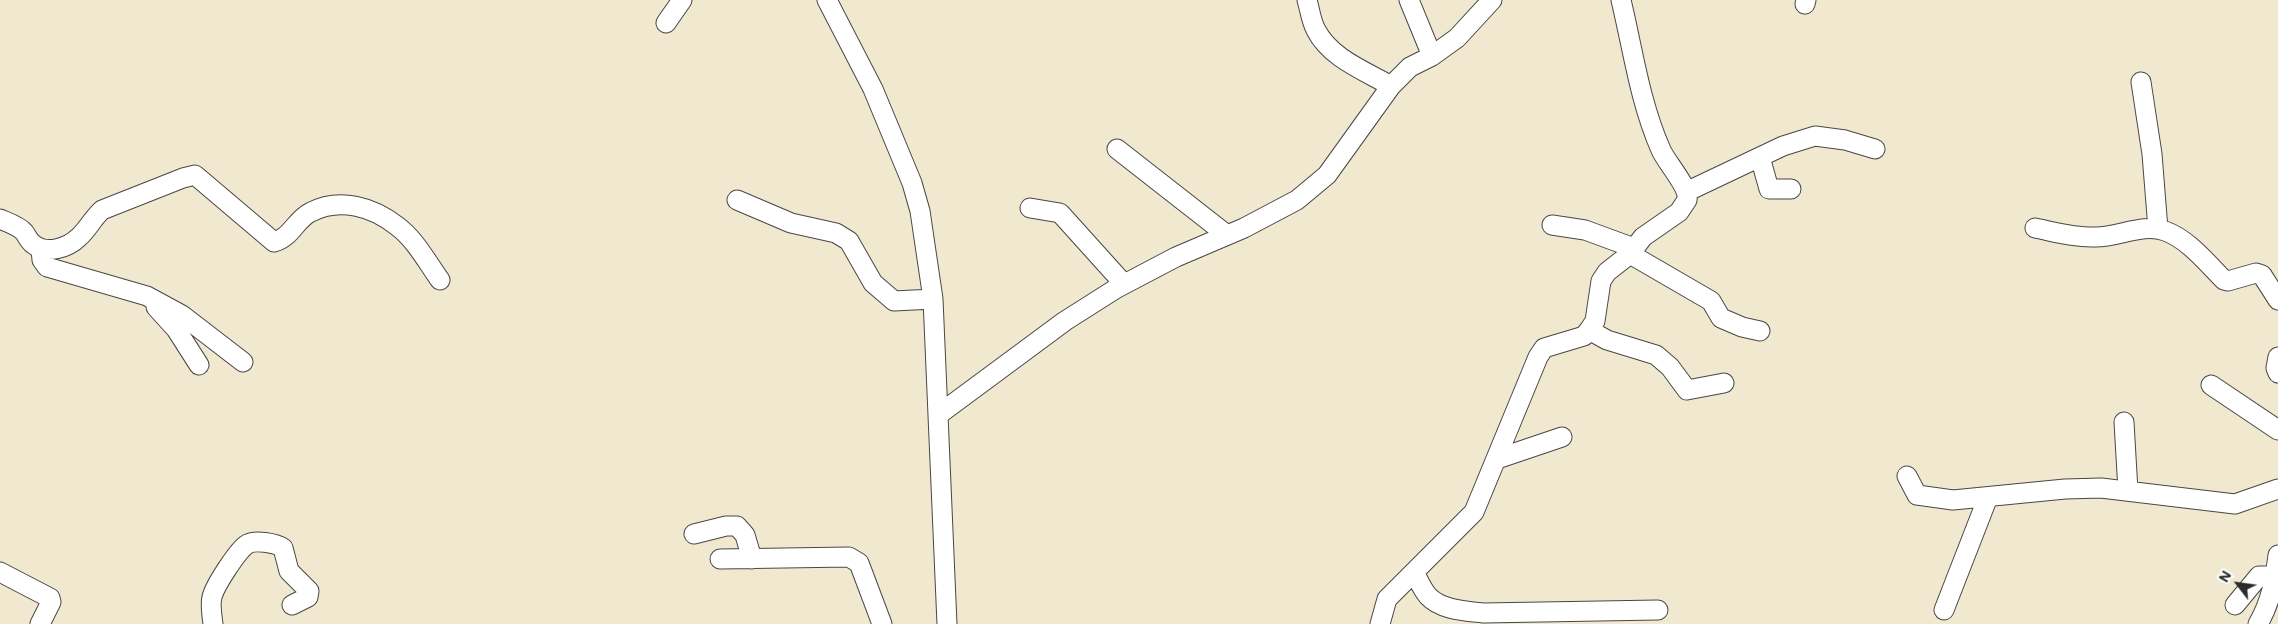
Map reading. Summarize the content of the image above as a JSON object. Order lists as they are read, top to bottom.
{
  "north": "top left"
}
